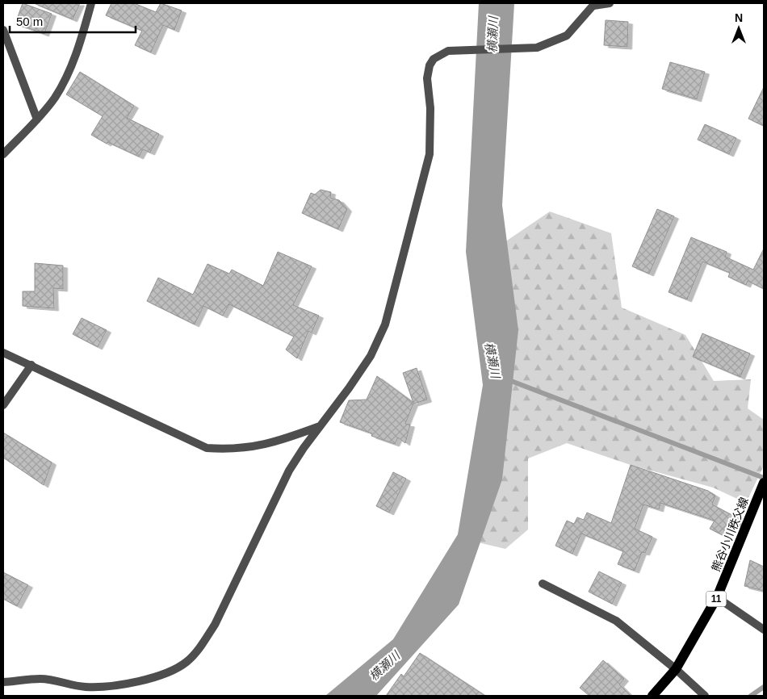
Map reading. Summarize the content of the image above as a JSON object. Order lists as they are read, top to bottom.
{
  "streets": {
    "main road": ["熊谷小川秩父線", "11"]
  },
  "water": ["横瀬川"],
  "scale_bar": "50 m",
  "north": "top"
}
